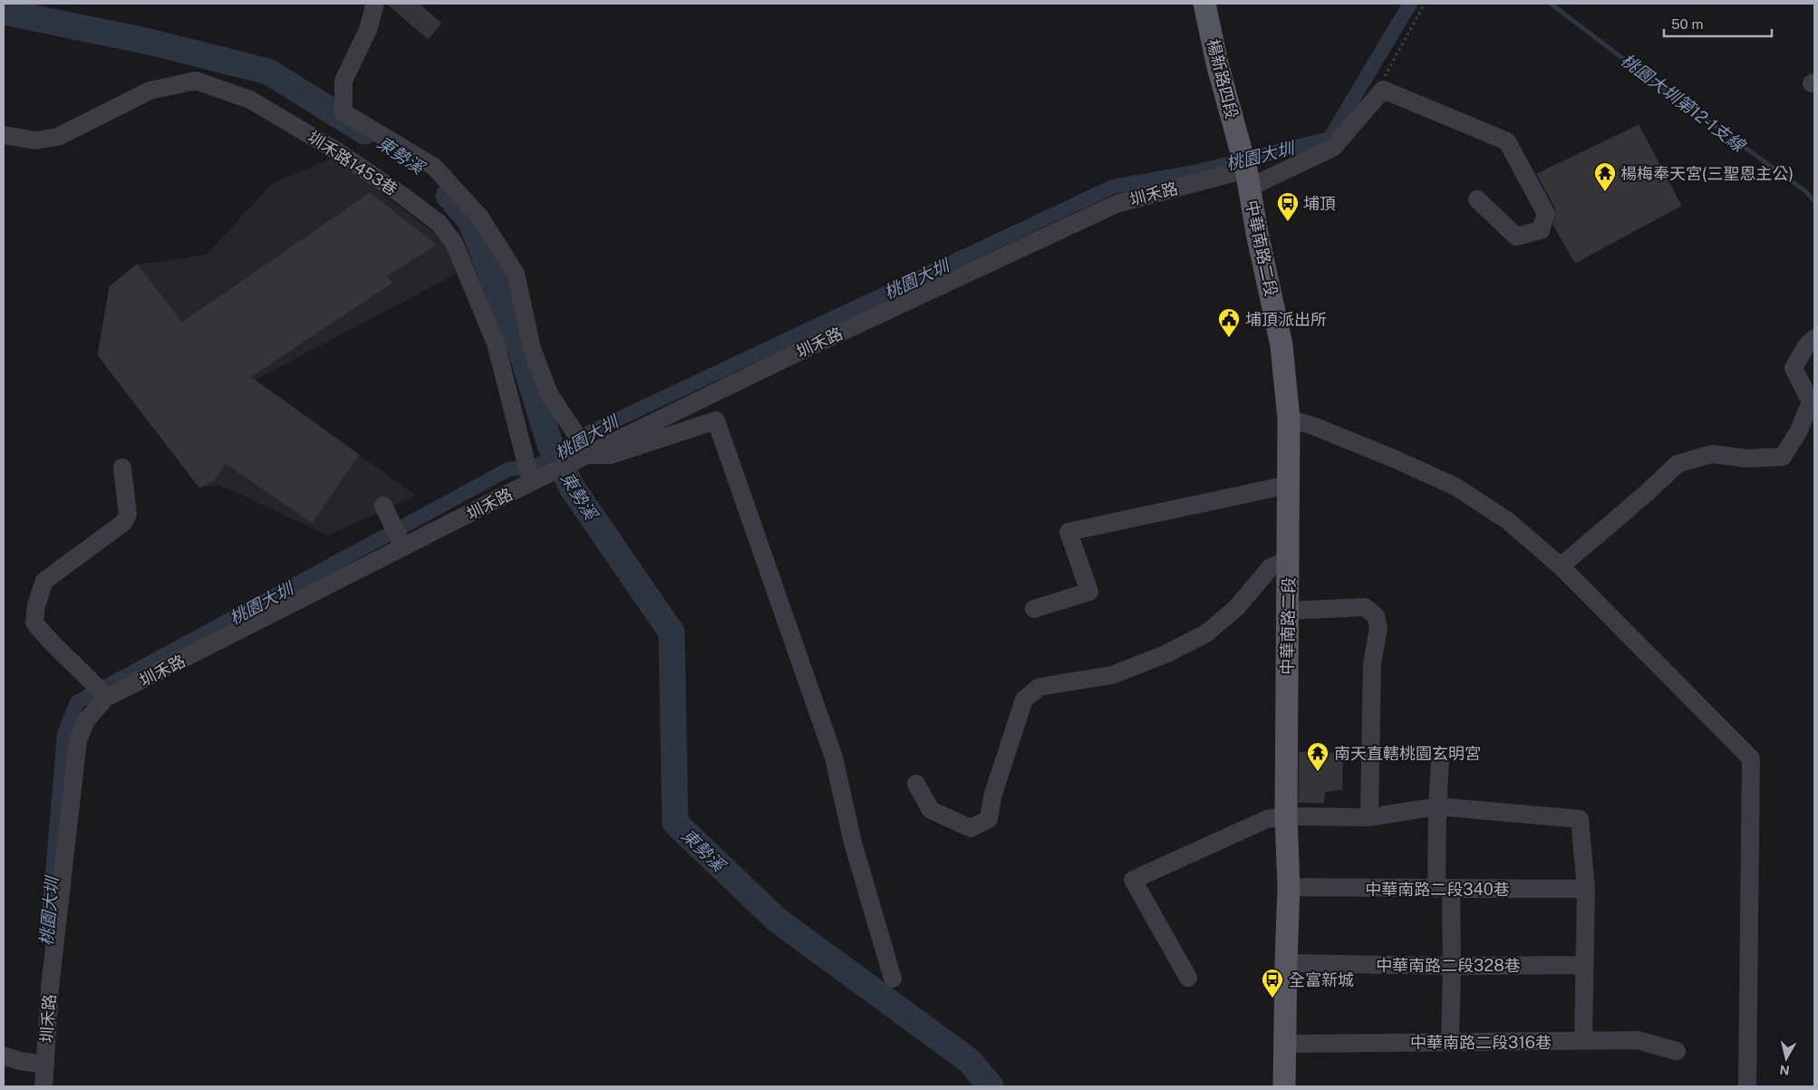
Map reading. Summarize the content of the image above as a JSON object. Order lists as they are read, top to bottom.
{
  "streets": {
    "main road": ["楊新路四段", "中華南路二段"],
    "street": [
      "圳禾路1453巷",
      "圳禾路",
      "中華南路二段340巷",
      "中華南路二段328巷",
      "中華南路二段316巷"
    ]
  },
  "crossings": [
    ["楊新路四段", "圳禾路"],
    ["楊新路四段", "中華南路二段"],
    ["圳禾路1453巷", "圳禾路"],
    ["圳禾路", "中華南路二段"],
    ["中華南路二段", "中華南路二段340巷"],
    ["中華南路二段", "中華南路二段328巷"],
    ["中華南路二段", "中華南路二段316巷"]
  ],
  "water": ["桃園大圳第12-1支線", "東勢溪", "桃園大圳"],
  "places": {
    "temple": ["楊梅奉天宮(三聖恩主公)", "南天直轄桃園玄明宮"],
    "bus stop": ["埔頂", "全富新城"],
    "public building": ["埔頂派出所"]
  },
  "scale_bar": "50 m",
  "north": "bottom"
}
